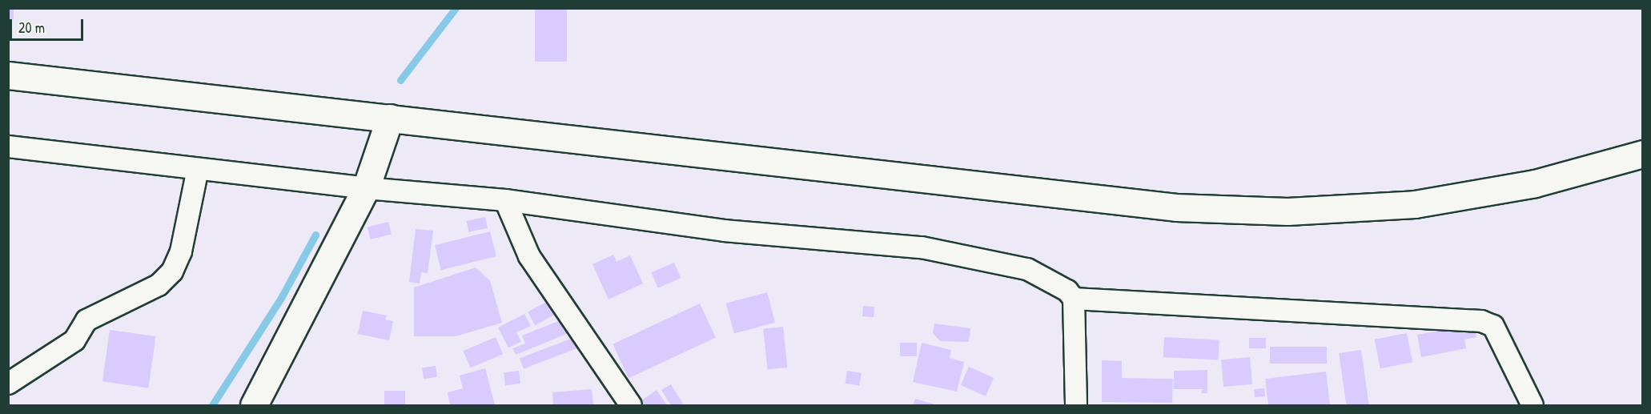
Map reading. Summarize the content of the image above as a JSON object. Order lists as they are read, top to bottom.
{
  "scale_bar": "20 m"
}
